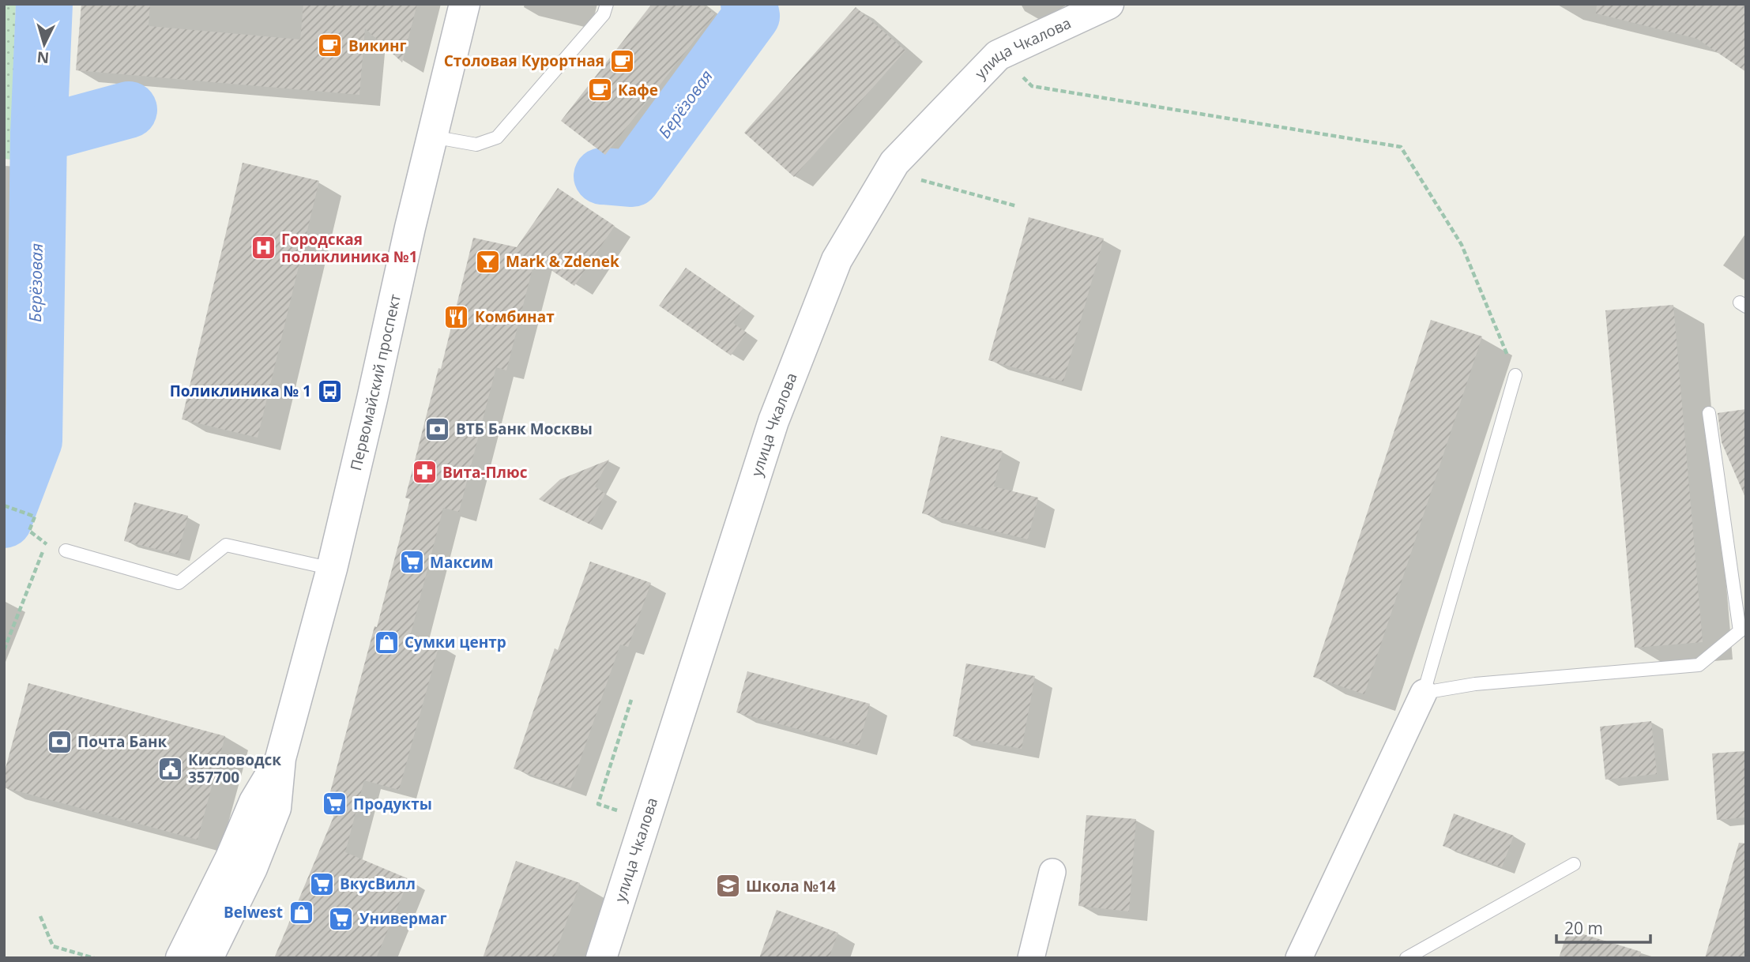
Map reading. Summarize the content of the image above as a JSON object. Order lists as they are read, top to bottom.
{
  "streets": {
    "main road": ["улица Чкалова", "Первомайский проспект"]
  },
  "water": ["Берёзовая"],
  "places": {
    "cafe": ["Викинг", "Столовая Курортная", "Кафе"],
    "hospital": ["Городская поликлиника №1"],
    "bar": ["Mark & Zdenek"],
    "restaurant": ["Комбинат"],
    "bus stop": ["Поликлиника № 1"],
    "bank": ["ВТБ Банк Москвы", "Почта Банк"],
    "pharmacy": ["Вита-Плюс"],
    "supermarket": [
      "Максим",
      "Продукты",
      "ВкусВилл",
      "Универмаг"
    ],
    "shop": ["Сумки центр", "Belwest"],
    "public building": ["Кисловодск 357700"],
    "school or university": ["Школа №14"]
  },
  "scale_bar": "20 m",
  "north": "bottom"
}
